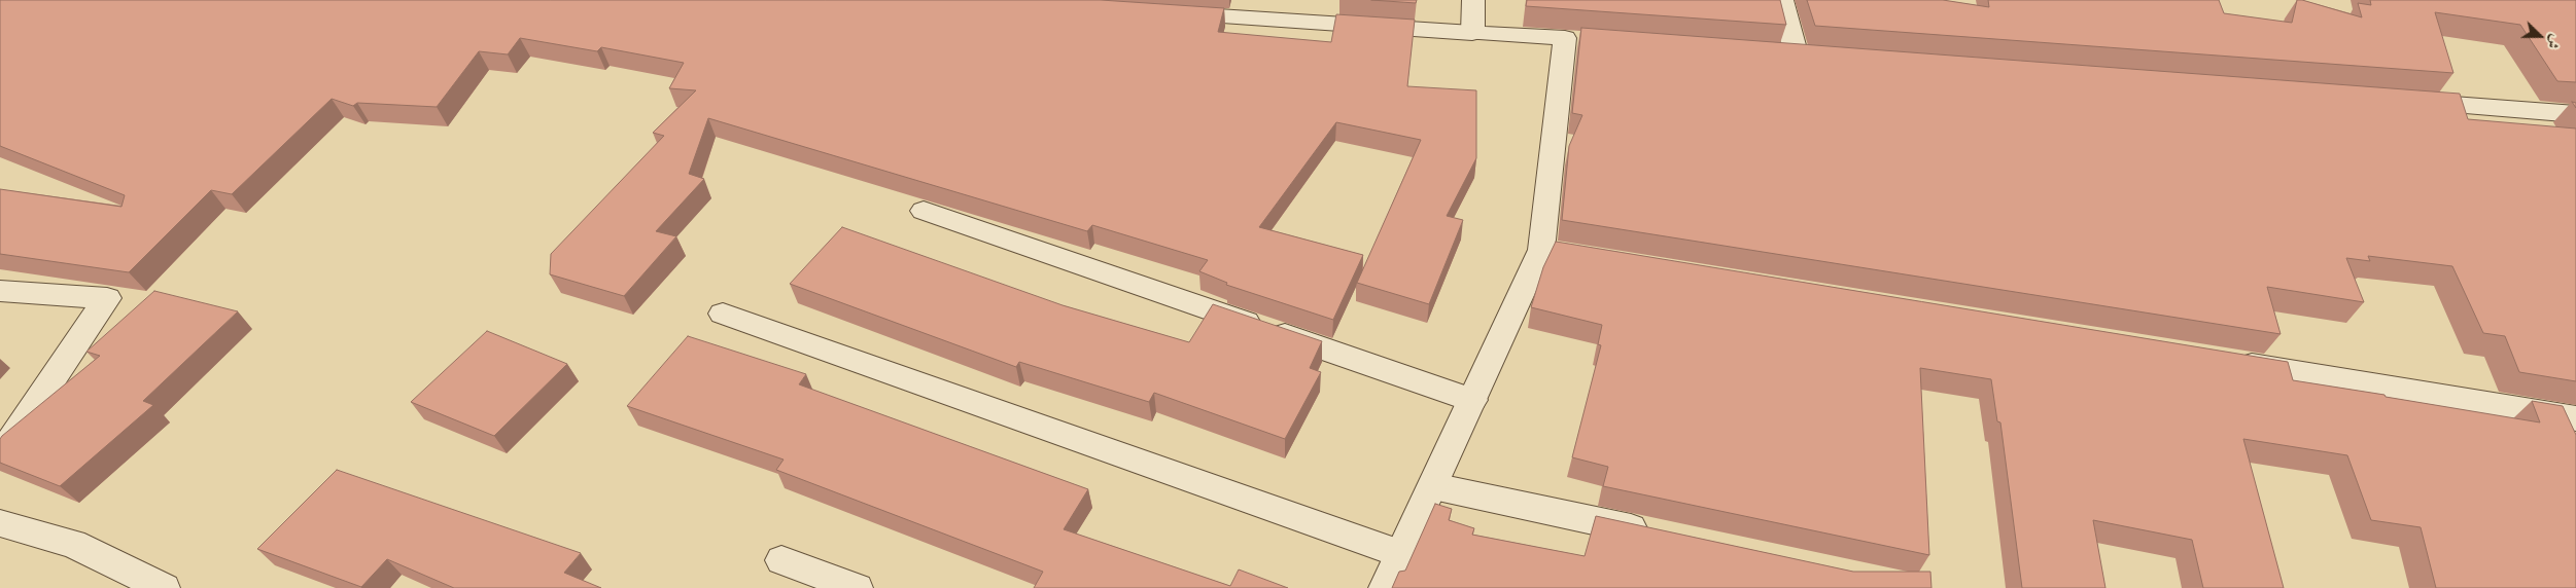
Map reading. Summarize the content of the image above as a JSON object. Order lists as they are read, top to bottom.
{
  "north": "right"
}
